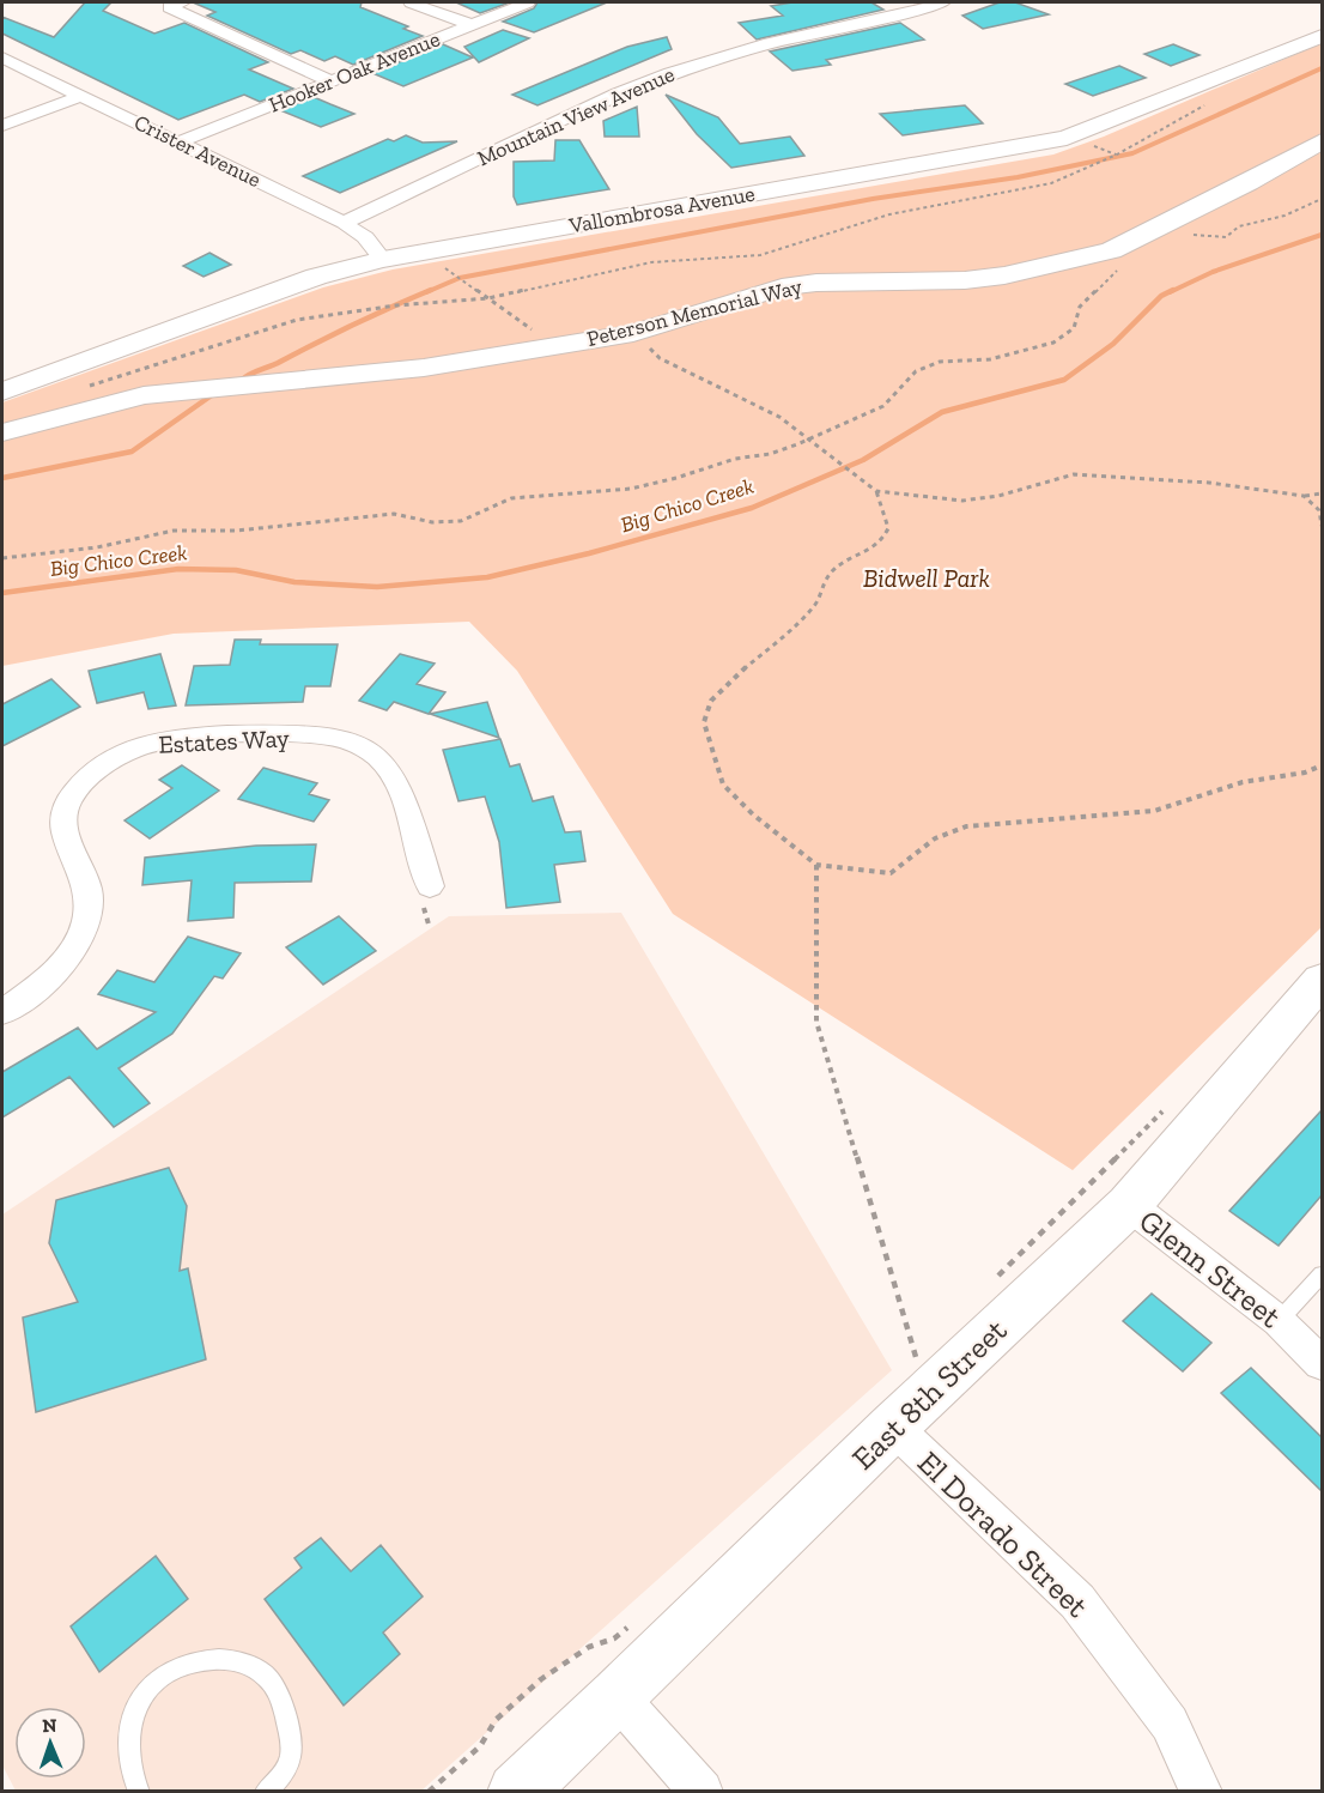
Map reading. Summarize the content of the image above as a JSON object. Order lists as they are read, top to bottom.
{
  "streets": {
    "street": [
      "Hooker Oak Avenue",
      "Mountain View Avenue",
      "Crister Avenue",
      "Vallombrosa Avenue",
      "Peterson Memorial Way",
      "Estates Way",
      "Glenn Street",
      "East 8th Street",
      "El Dorado Street"
    ]
  },
  "crossings": [
    ["Hooker Oak Avenue", "Crister Avenue"],
    ["Mountain View Avenue", "Crister Avenue"],
    ["Crister Avenue", "Vallombrosa Avenue"],
    ["Glenn Street", "East 8th Street"],
    ["East 8th Street", "El Dorado Street"]
  ],
  "water": ["Big Chico Creek"],
  "parks": ["Bidwell Park"],
  "north": "top"
}
